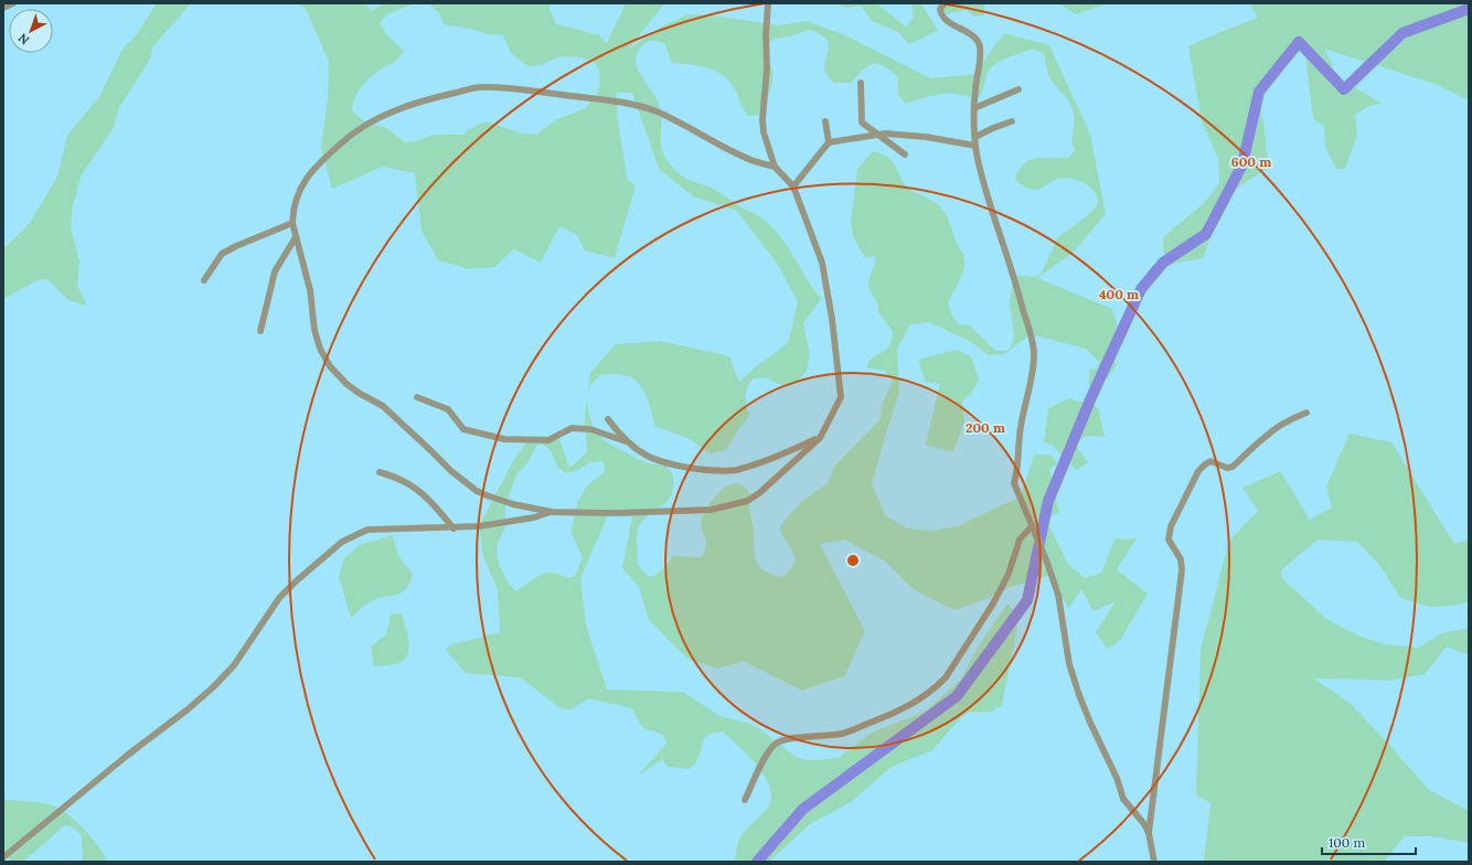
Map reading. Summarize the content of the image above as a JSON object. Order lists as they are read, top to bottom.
{
  "scale_bar": "100 m",
  "north": "bottom left",
  "rings": ["600 m", "400 m", "200 m"]
}
